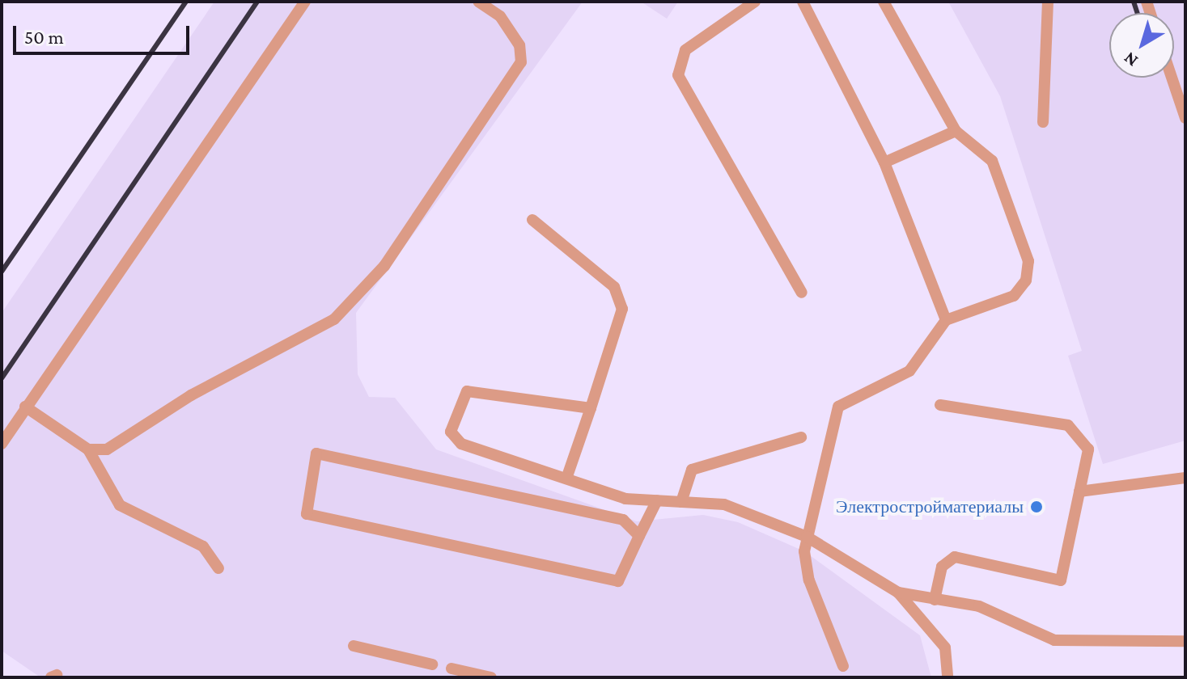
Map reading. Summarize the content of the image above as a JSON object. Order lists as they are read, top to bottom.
{
  "places": ["Электростройматериалы"],
  "scale_bar": "50 m",
  "north": "bottom left"
}
